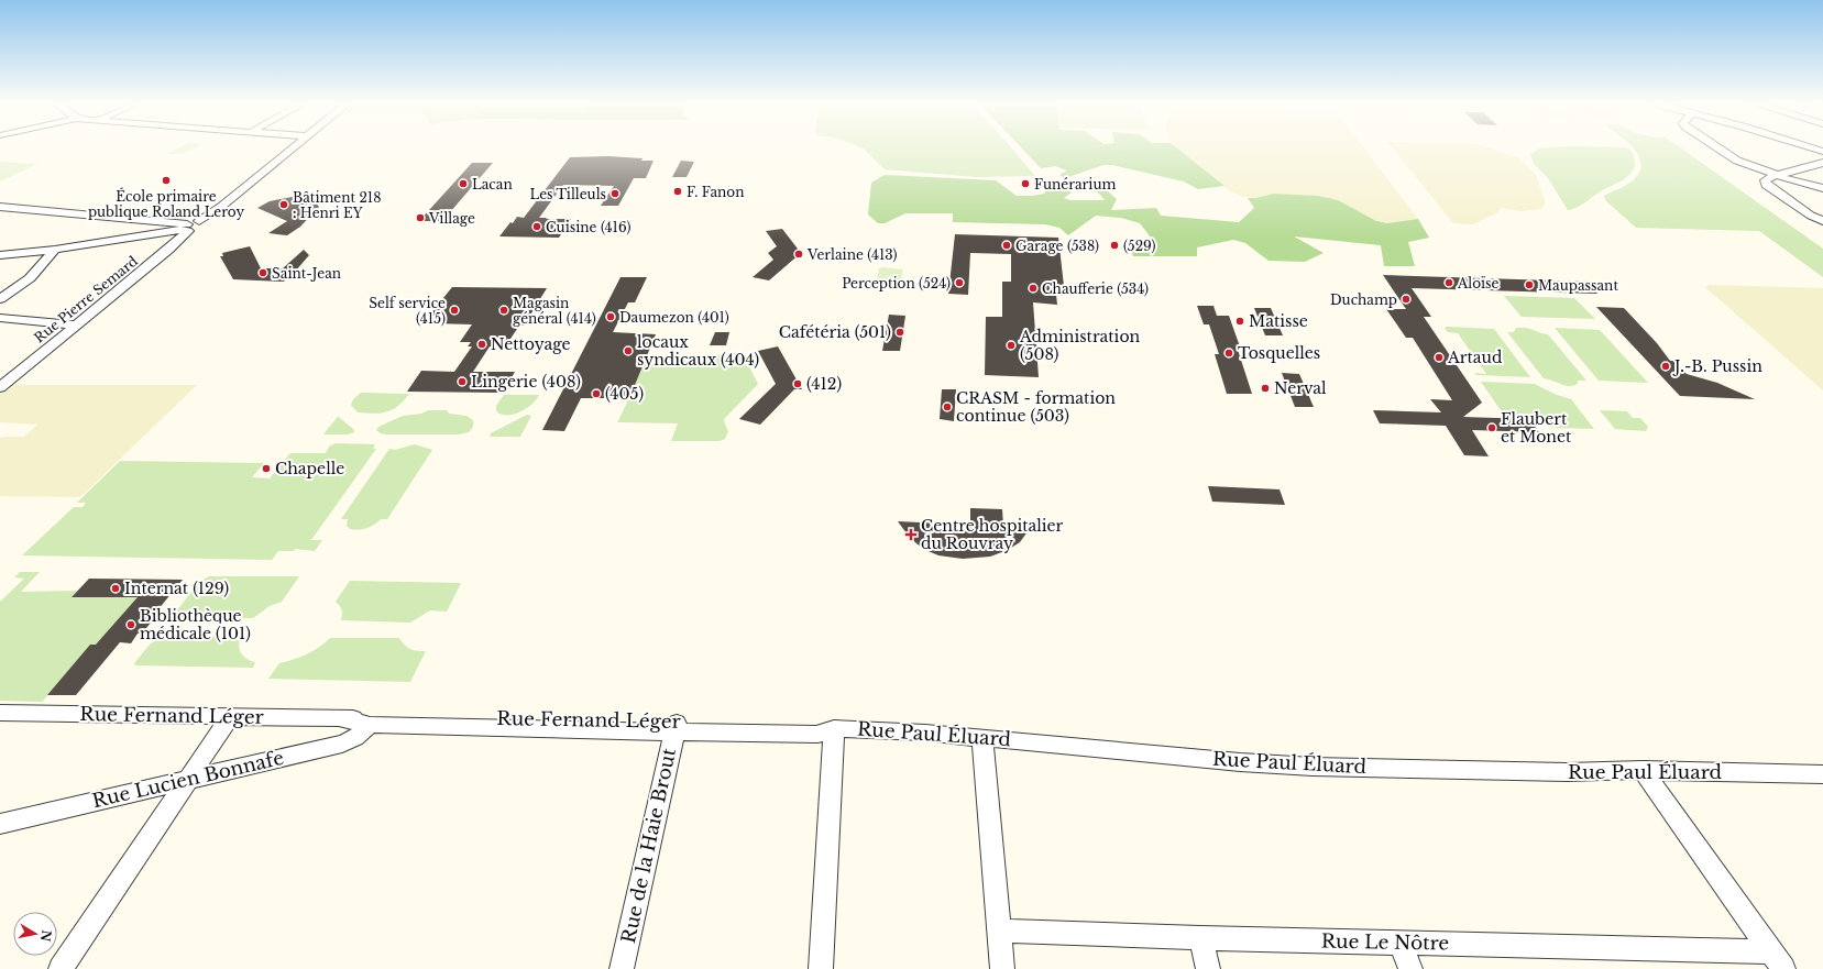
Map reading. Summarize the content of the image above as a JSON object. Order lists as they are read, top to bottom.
{
  "streets": {
    "street": [
      "Rue Pierre Semard",
      "Rue Fernand Léger",
      "Rue Paul Éluard",
      "Rue Lucien Bonnafe",
      "Rue de la Haie Brout",
      "Rue Le Nôtre"
    ]
  },
  "crossings": [
    ["Rue Fernand Léger", "Rue Paul Éluard"],
    ["Rue Fernand Léger", "Rue Lucien Bonnafe"],
    ["Rue Fernand Léger", "Rue de la Haie Brout"]
  ],
  "places": {
    "other": [
      "École primaire publique Roland Leroy",
      "Lacan",
      "Funérarium",
      "F. Fanon",
      "Les Tilleuls",
      "Bâtiment 218 : Henri EY",
      "Village",
      "Cuisine (416)",
      "Garage (538)",
      "(529)",
      "Verlaine (413)",
      "Saint-Jean",
      "Perception (524)",
      "Aloïse",
      "Maupassant",
      "Chaufferie (534)",
      "Duchamp",
      "Self service (415)",
      "Magasin général (414)",
      "Daumezon (401)",
      "Matisse",
      "Cafétéria (501)",
      "Nettoyage",
      "Administration (508)",
      "locaux syndicaux (404)",
      "Tosquelles",
      "Artaud",
      "J.-B. Pussin",
      "Lingerie (408)",
      "(412)",
      "Nerval",
      "(405)",
      "CRASM - formation continue (503)",
      "Flaubert et Monet",
      "Chapelle",
      "Internat (129)",
      "Bibliothèque médicale (101)"
    ],
    "health": ["Centre hospitalier du Rouvray"]
  },
  "north": "right"
}
